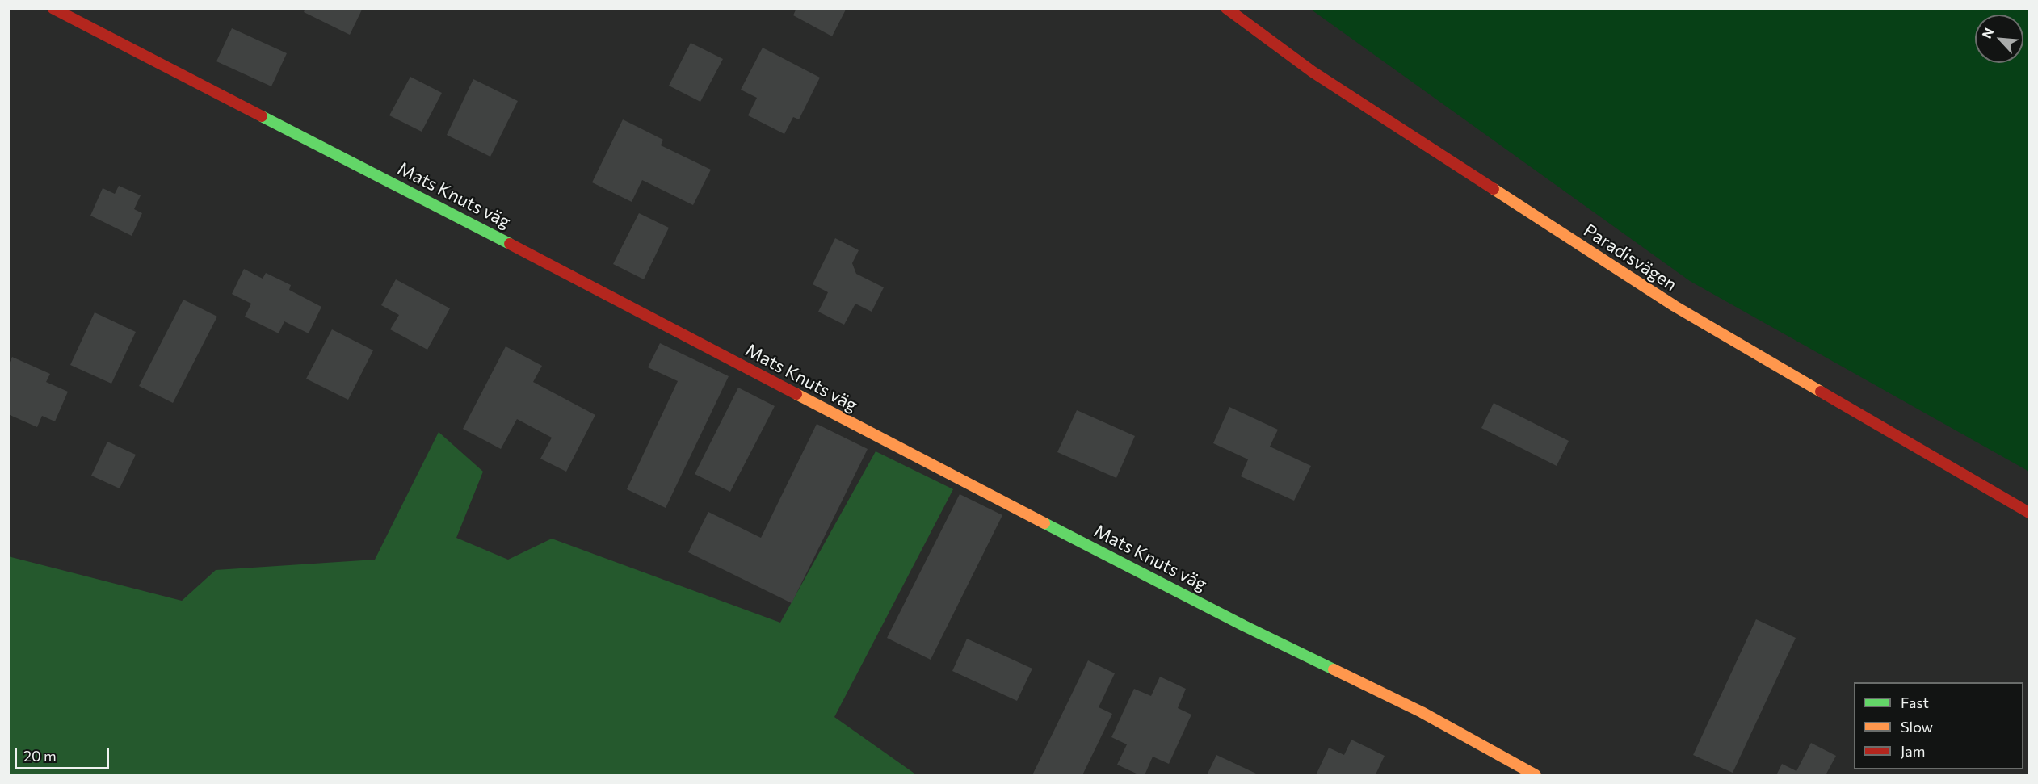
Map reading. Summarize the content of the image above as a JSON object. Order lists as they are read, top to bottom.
{
  "streets": {
    "street": ["Mats Knuts väg", "Paradisvägen"]
  },
  "legend": ["Fast", "Slow", "Jam"],
  "scale_bar": "20 m",
  "north": "top left"
}
